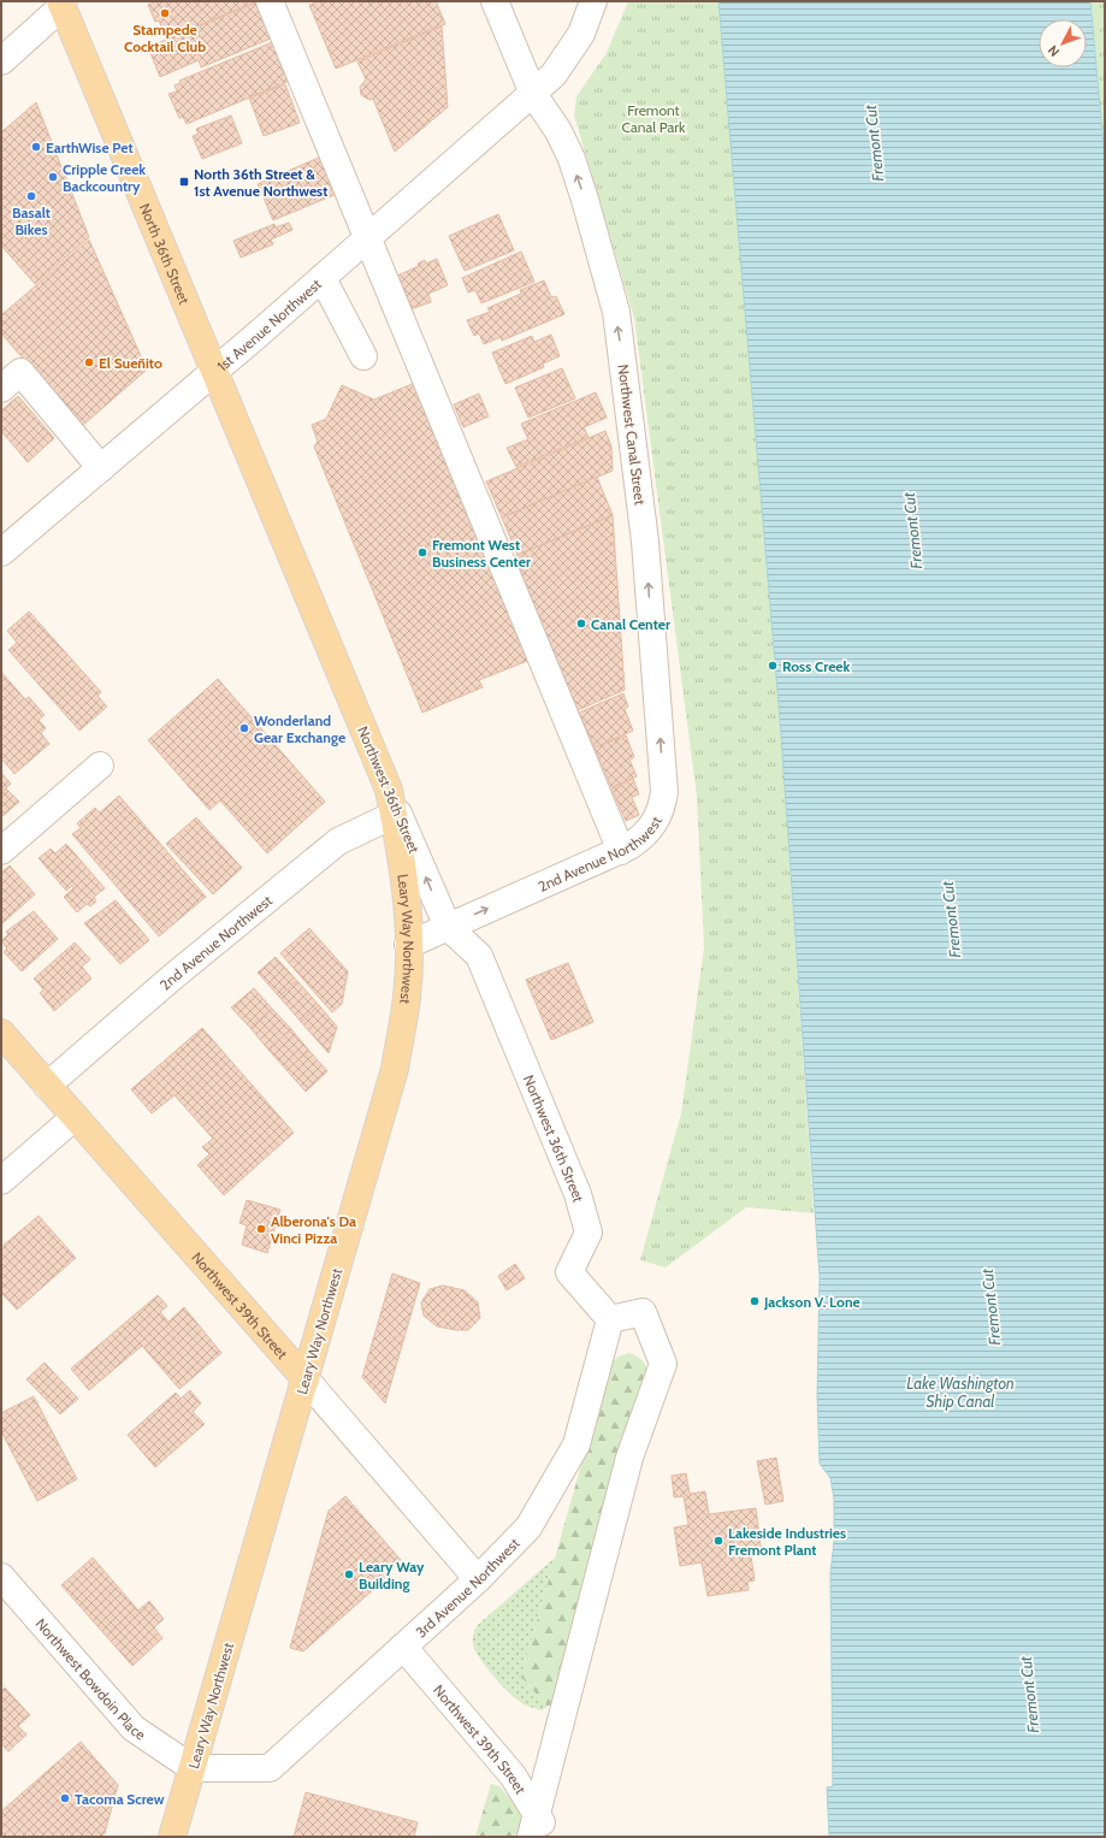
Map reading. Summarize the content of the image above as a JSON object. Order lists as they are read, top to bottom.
{
  "streets": {
    "main road": [
      "North 36th Street",
      "Northwest 36th Street",
      "Leary Way Northwest",
      "Northwest 39th Street"
    ],
    "street": [
      "1st Avenue Northwest",
      "Northwest Canal Street",
      "2nd Avenue Northwest",
      "3rd Avenue Northwest",
      "Northwest Bowdoin Place"
    ]
  },
  "crossings": [
    ["North 36th Street", "1st Avenue Northwest"],
    ["North 36th Street", "Northwest 36th Street"],
    ["1st Avenue Northwest", "Northwest Canal Street"],
    ["1st Avenue Northwest", "Northwest 36th Street"],
    ["Northwest Canal Street", "2nd Avenue Northwest"],
    ["Northwest 36th Street", "2nd Avenue Northwest"],
    ["Northwest 36th Street", "Leary Way Northwest"],
    ["Northwest 36th Street", "3rd Avenue Northwest"],
    ["2nd Avenue Northwest", "Leary Way Northwest"],
    ["2nd Avenue Northwest", "Northwest 39th Street"],
    ["Leary Way Northwest", "Northwest 39th Street"],
    ["Leary Way Northwest", "3rd Avenue Northwest"],
    ["Leary Way Northwest", "Northwest Bowdoin Place"],
    ["Northwest 39th Street", "3rd Avenue Northwest"],
    ["3rd Avenue Northwest", "Northwest Bowdoin Place"]
  ],
  "water": ["Fremont Cut", "Lake Washington Ship Canal"],
  "parks": ["Fremont Canal Park"],
  "places": {
    "other": [
      "Stampede Cocktail Club",
      "EarthWise Pet",
      "Cripple Creek Backcountry",
      "Basalt Bikes",
      "El Sueñito",
      "Fremont West Business Center",
      "Canal Center",
      "Ross Creek",
      "Wonderland Gear Exchange",
      "Alberona's Da Vinci Pizza",
      "Jackson V. Lone",
      "Lakeside Industries Fremont Plant",
      "Leary Way Building",
      "Tacoma Screw"
    ],
    "transit": ["North 36th Street & 1st Avenue Northwest"]
  },
  "north": "bottom left"
}
